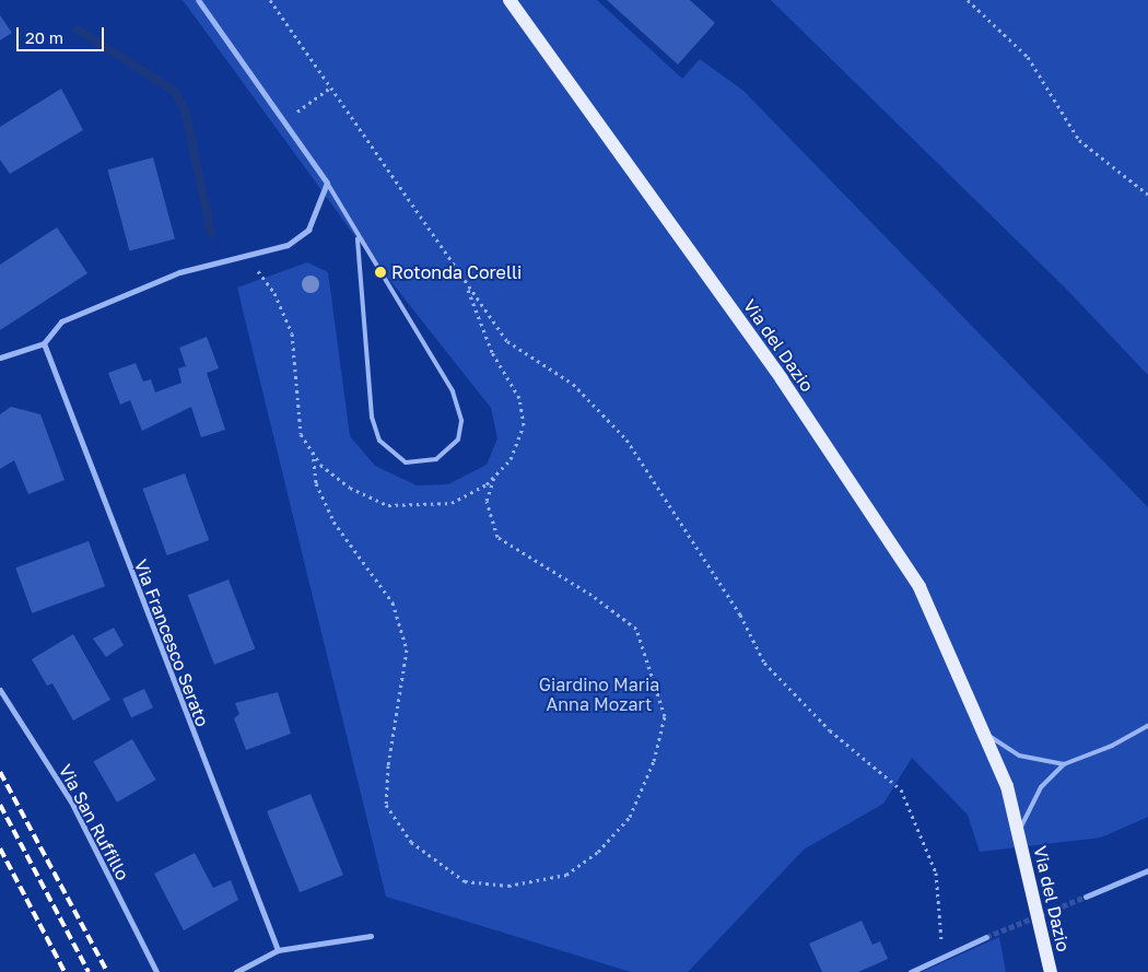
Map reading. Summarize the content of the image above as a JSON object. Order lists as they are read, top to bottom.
{
  "streets": {
    "main road": ["Via del Dazio"],
    "street": ["Via Francesco Serato", "Via San Ruffillo"]
  },
  "parks": ["Giardino Maria Anna Mozart"],
  "places": ["Rotonda Corelli"],
  "scale_bar": "20 m"
}
